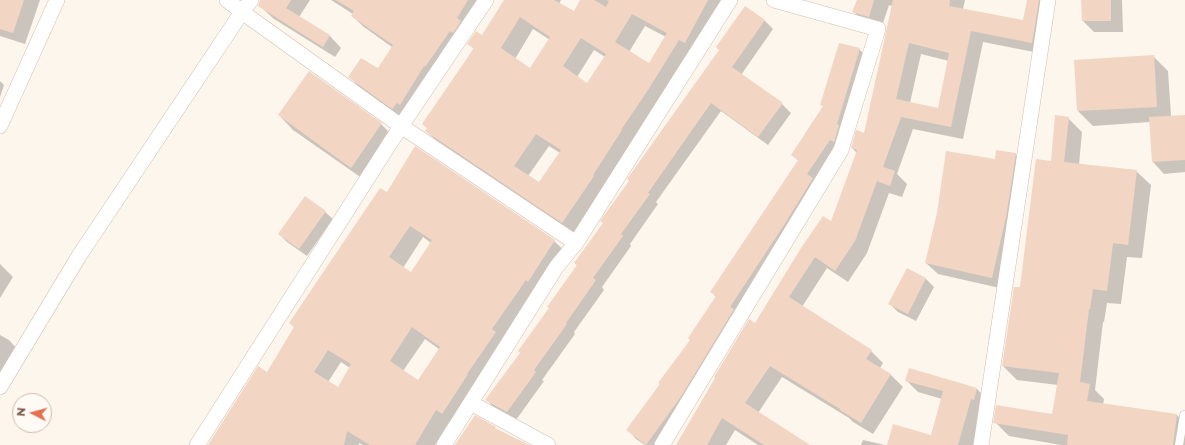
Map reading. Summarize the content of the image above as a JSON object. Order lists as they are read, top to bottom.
{
  "north": "left"
}
